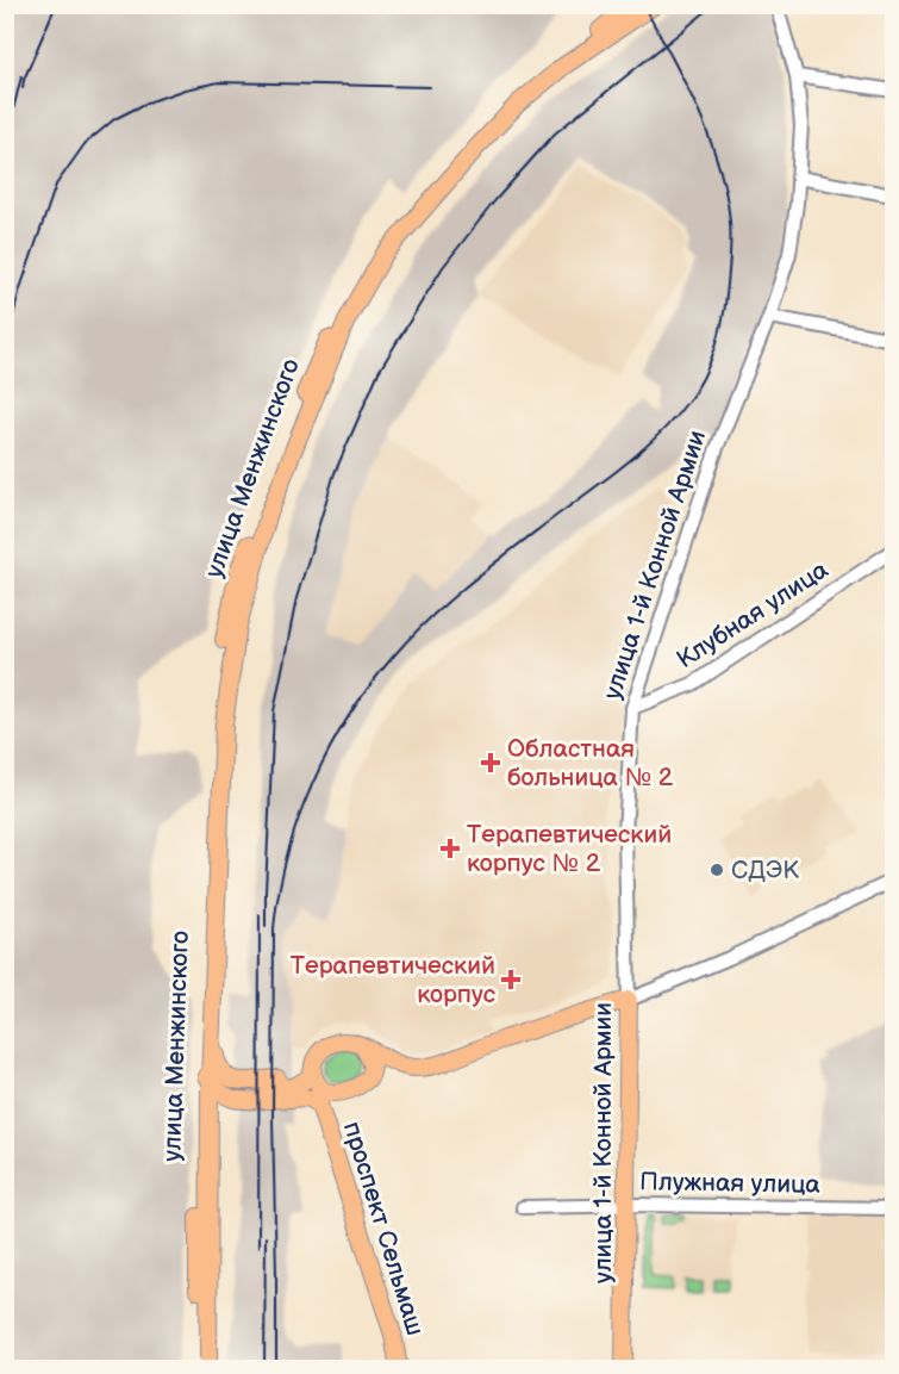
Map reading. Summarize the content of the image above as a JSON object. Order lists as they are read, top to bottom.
{
  "streets": {
    "main road": ["улица Менжинского", "улица 1-й Конной Армии", "проспект Сельмаш"],
    "street": ["Клубная улица", "Плужная улица"]
  },
  "crossings": [
    ["улица 1-й Конной Армии", "Клубная улица"],
    ["улица 1-й Конной Армии", "Плужная улица"]
  ],
  "places": {
    "health": ["Областная больница № 2", "Терапевтический корпус № 2", "Терапевтический корпус"],
    "other": ["СДЭК"]
  }
}
